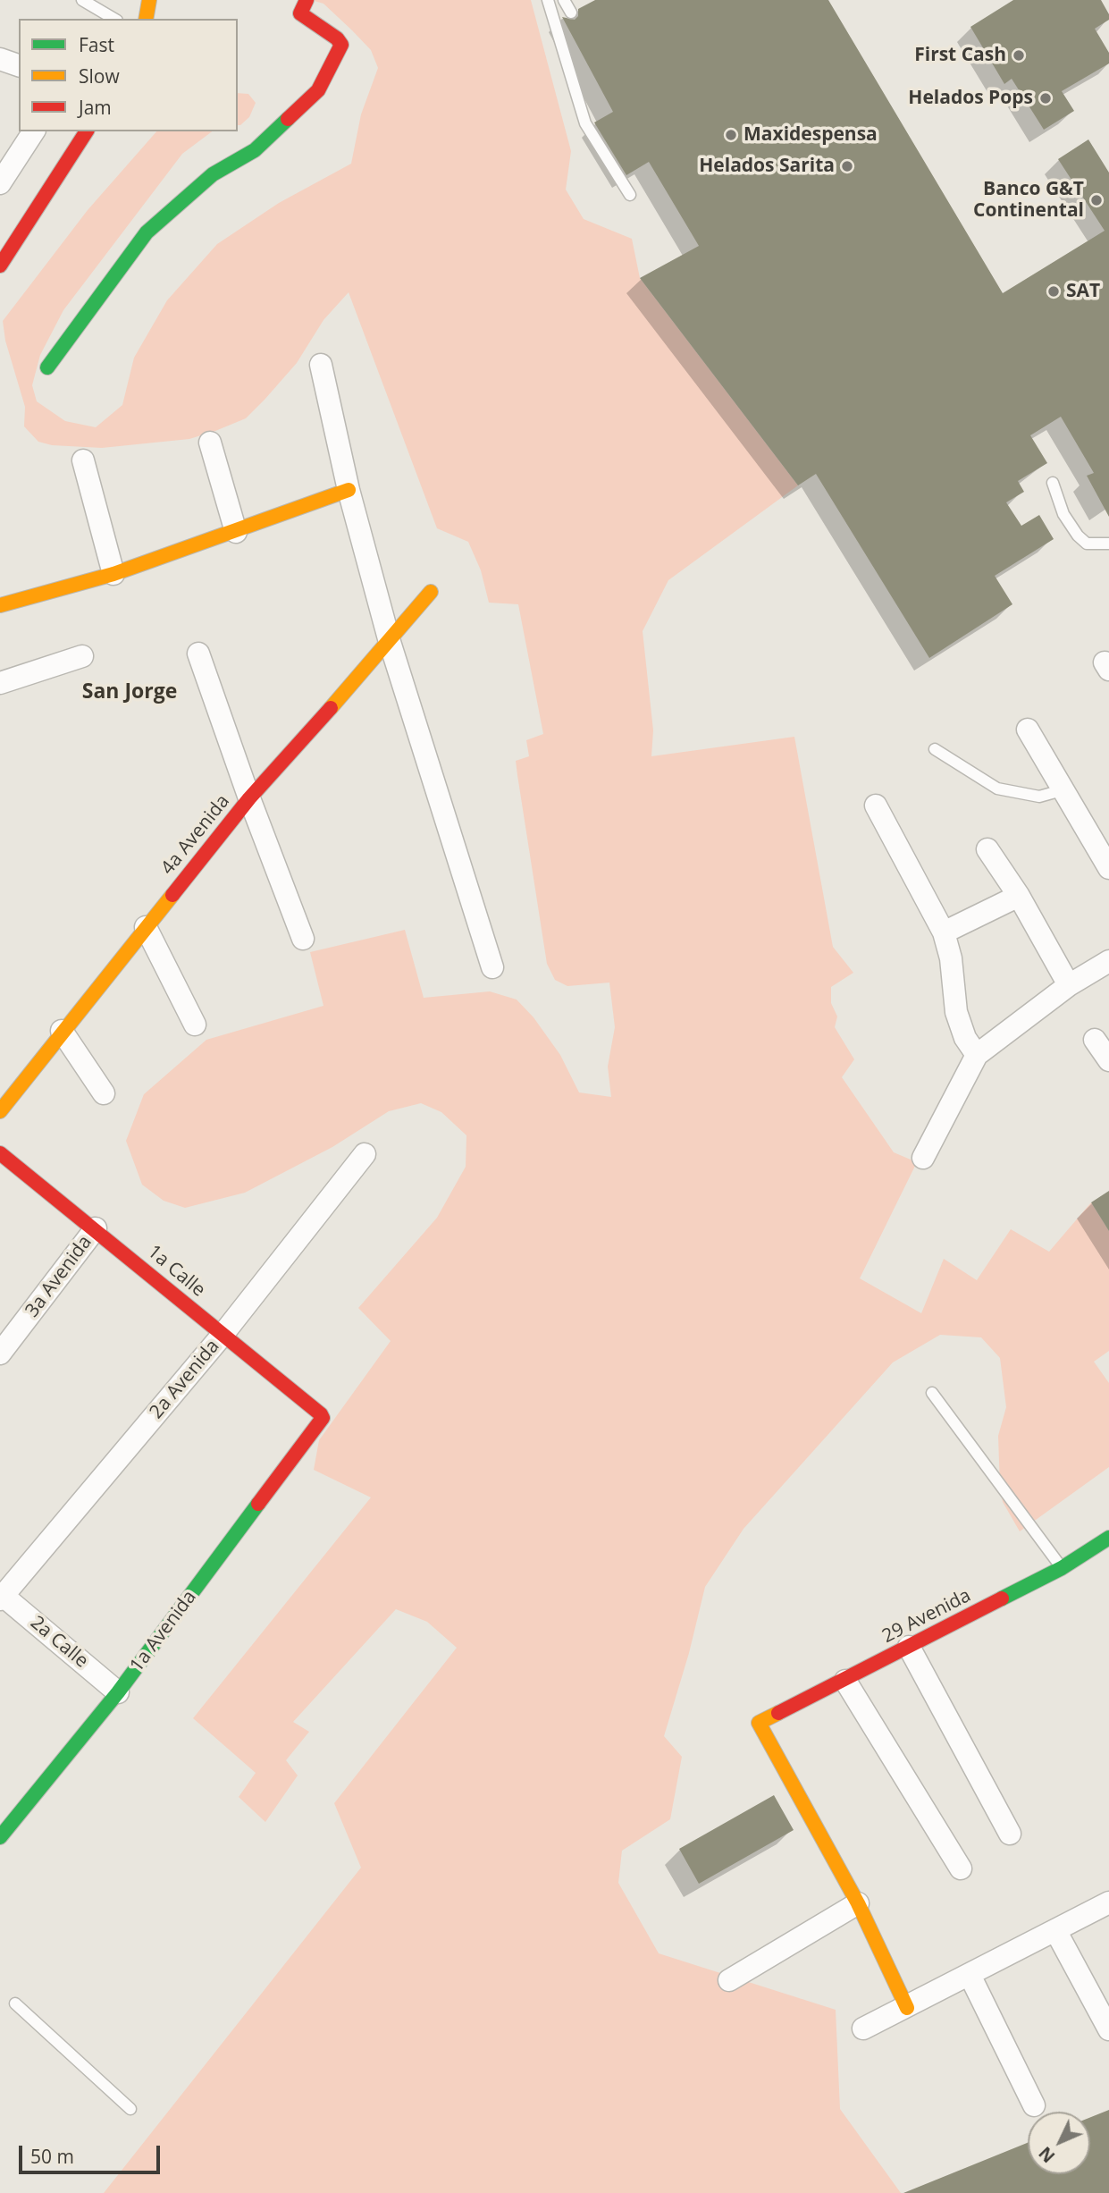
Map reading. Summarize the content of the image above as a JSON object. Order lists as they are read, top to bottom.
{
  "streets": {
    "street": [
      "4a Avenida",
      "1a Calle",
      "3a Avenida",
      "2a Avenida",
      "29 Avenida",
      "1a Avenida",
      "2a Calle"
    ]
  },
  "crossings": [
    ["1a Calle", "3a Avenida"],
    ["1a Calle", "2a Avenida"],
    ["1a Calle", "1a Avenida"],
    ["2a Avenida", "2a Calle"],
    ["1a Avenida", "2a Calle"]
  ],
  "districts": ["San Jorge"],
  "places": [
    "First Cash",
    "Helados Pops",
    "Maxidespensa",
    "Helados Sarita",
    "Banco G&T Continental",
    "SAT"
  ],
  "legend": ["Fast", "Slow", "Jam"],
  "scale_bar": "50 m",
  "north": "bottom left"
}
